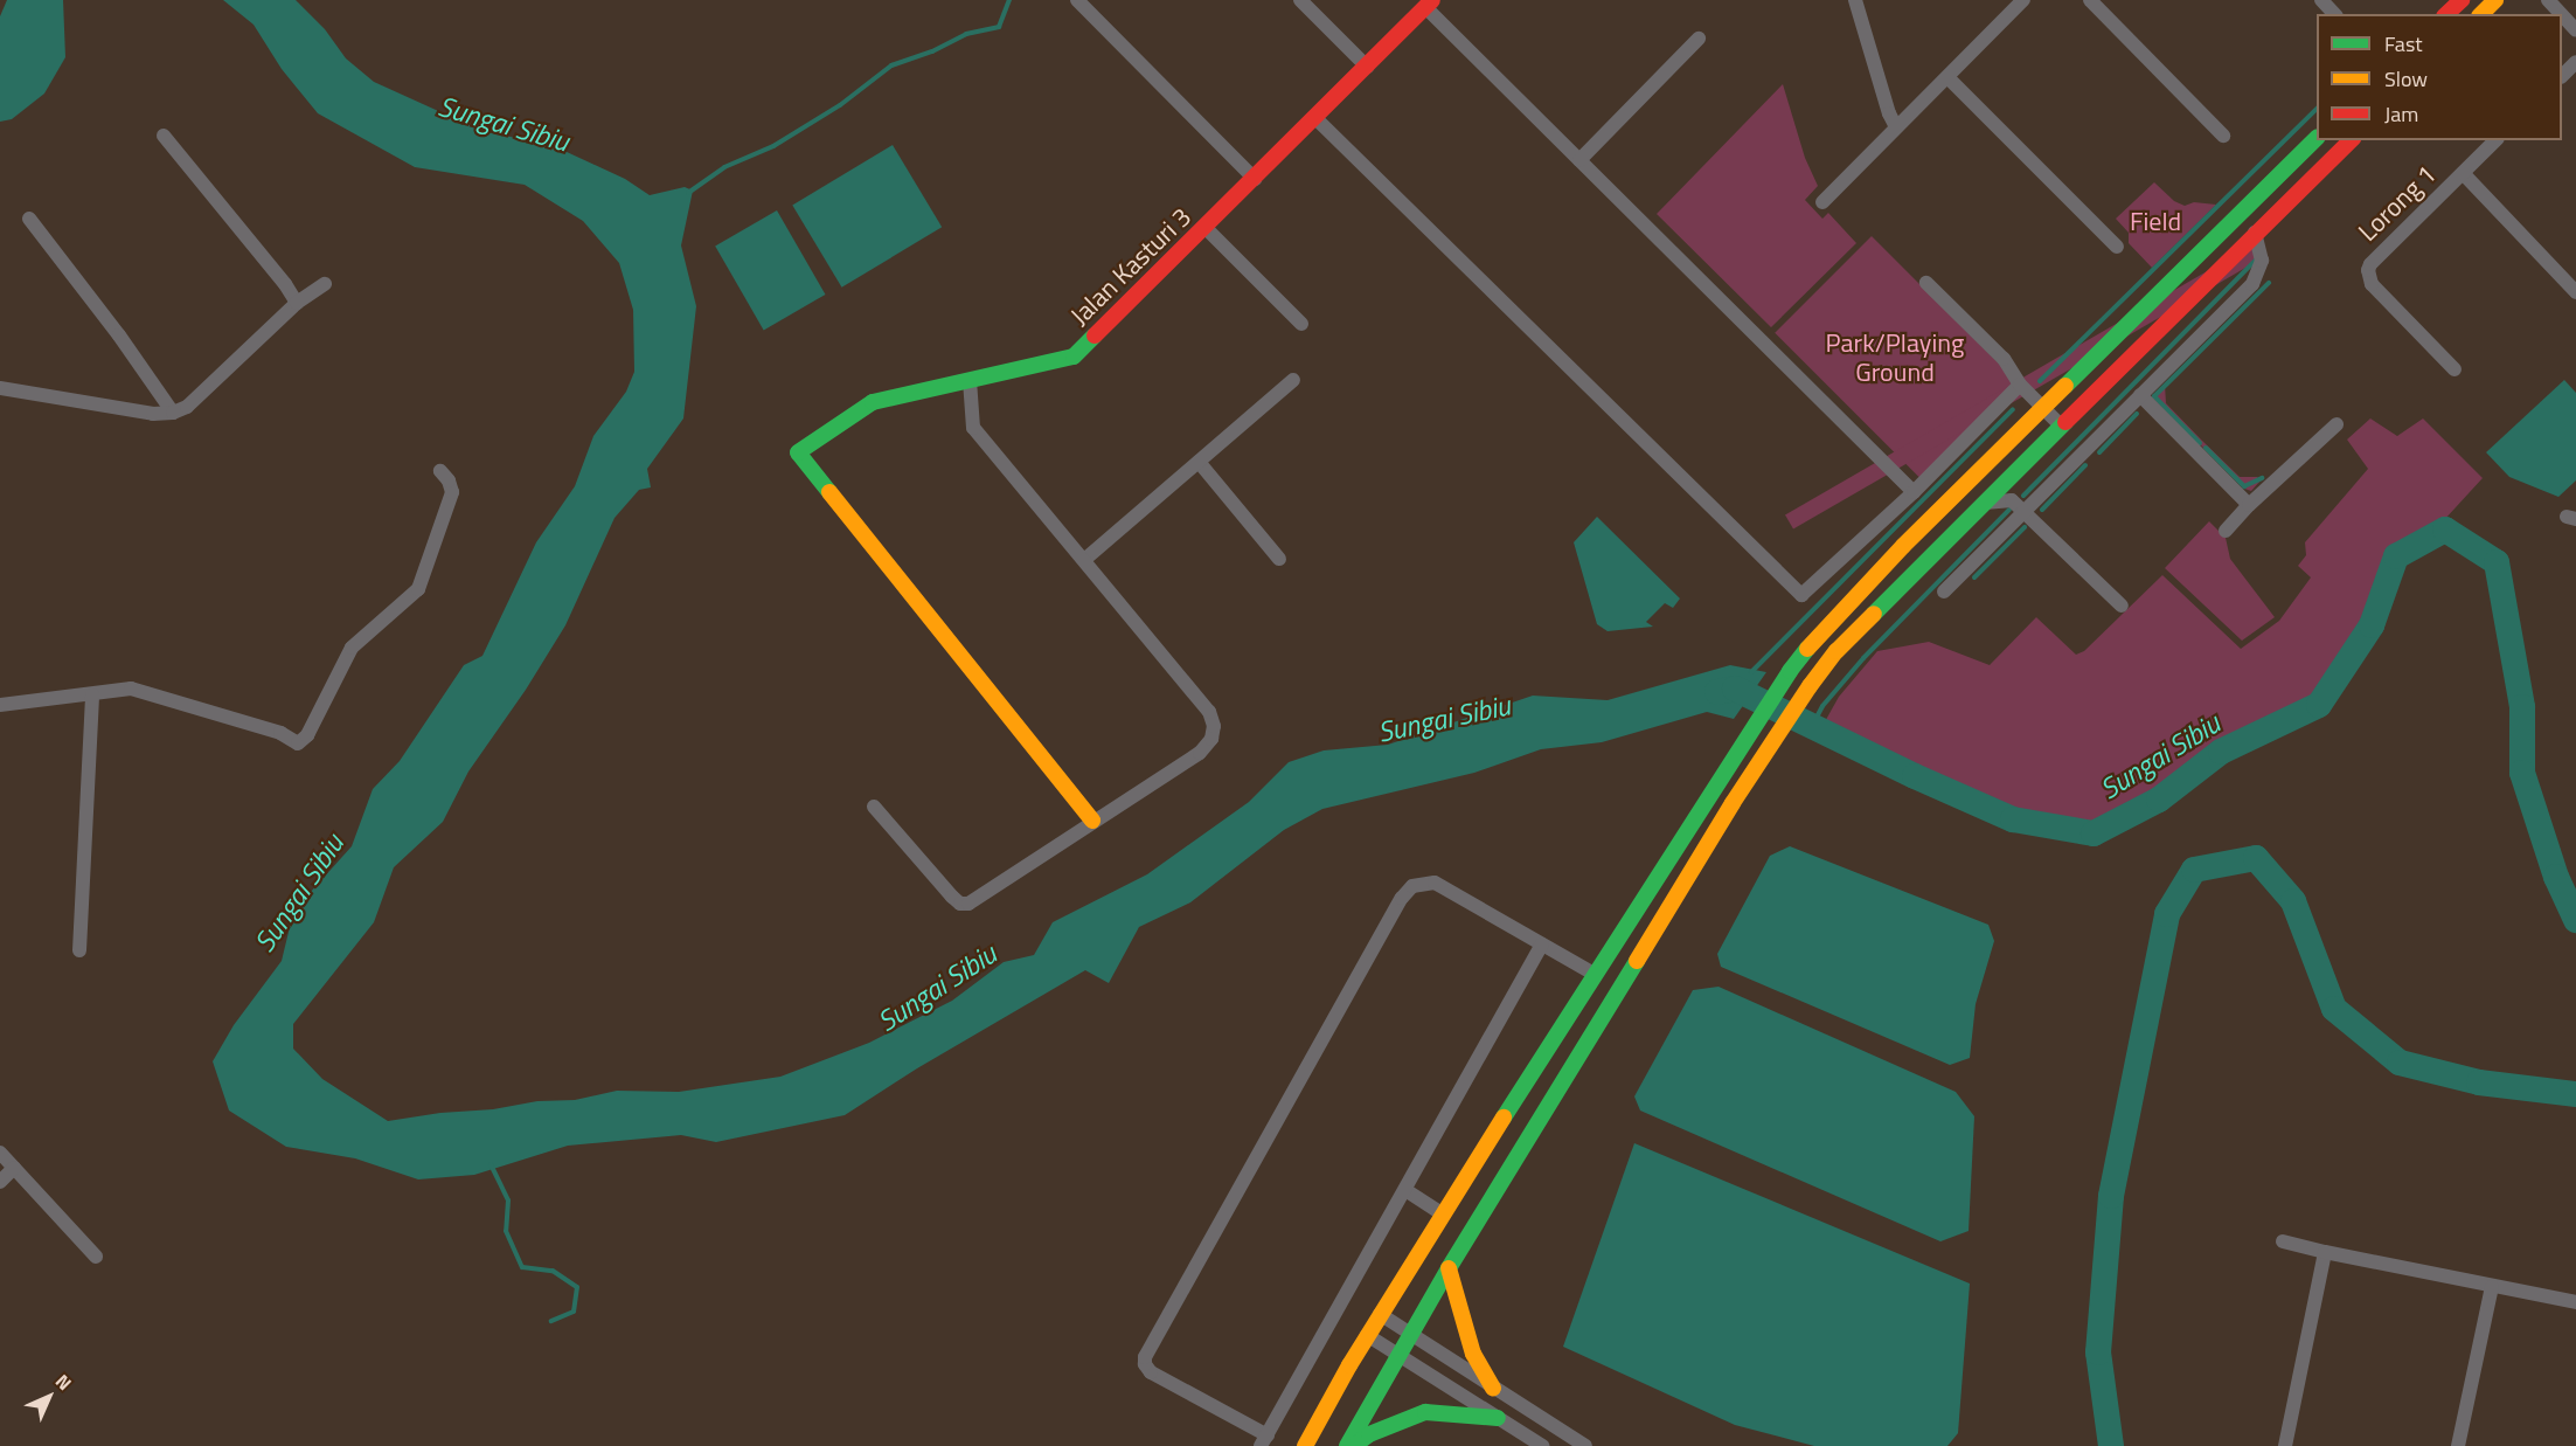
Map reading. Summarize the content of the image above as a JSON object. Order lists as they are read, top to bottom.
{
  "streets": {
    "street": ["Lorong 1", "Jalan Kasturi 3"]
  },
  "water": ["Sungai Sibiu"],
  "parks": ["Field", "Park/Playing Ground"],
  "legend": ["Fast", "Slow", "Jam"],
  "north": "top right"
}
